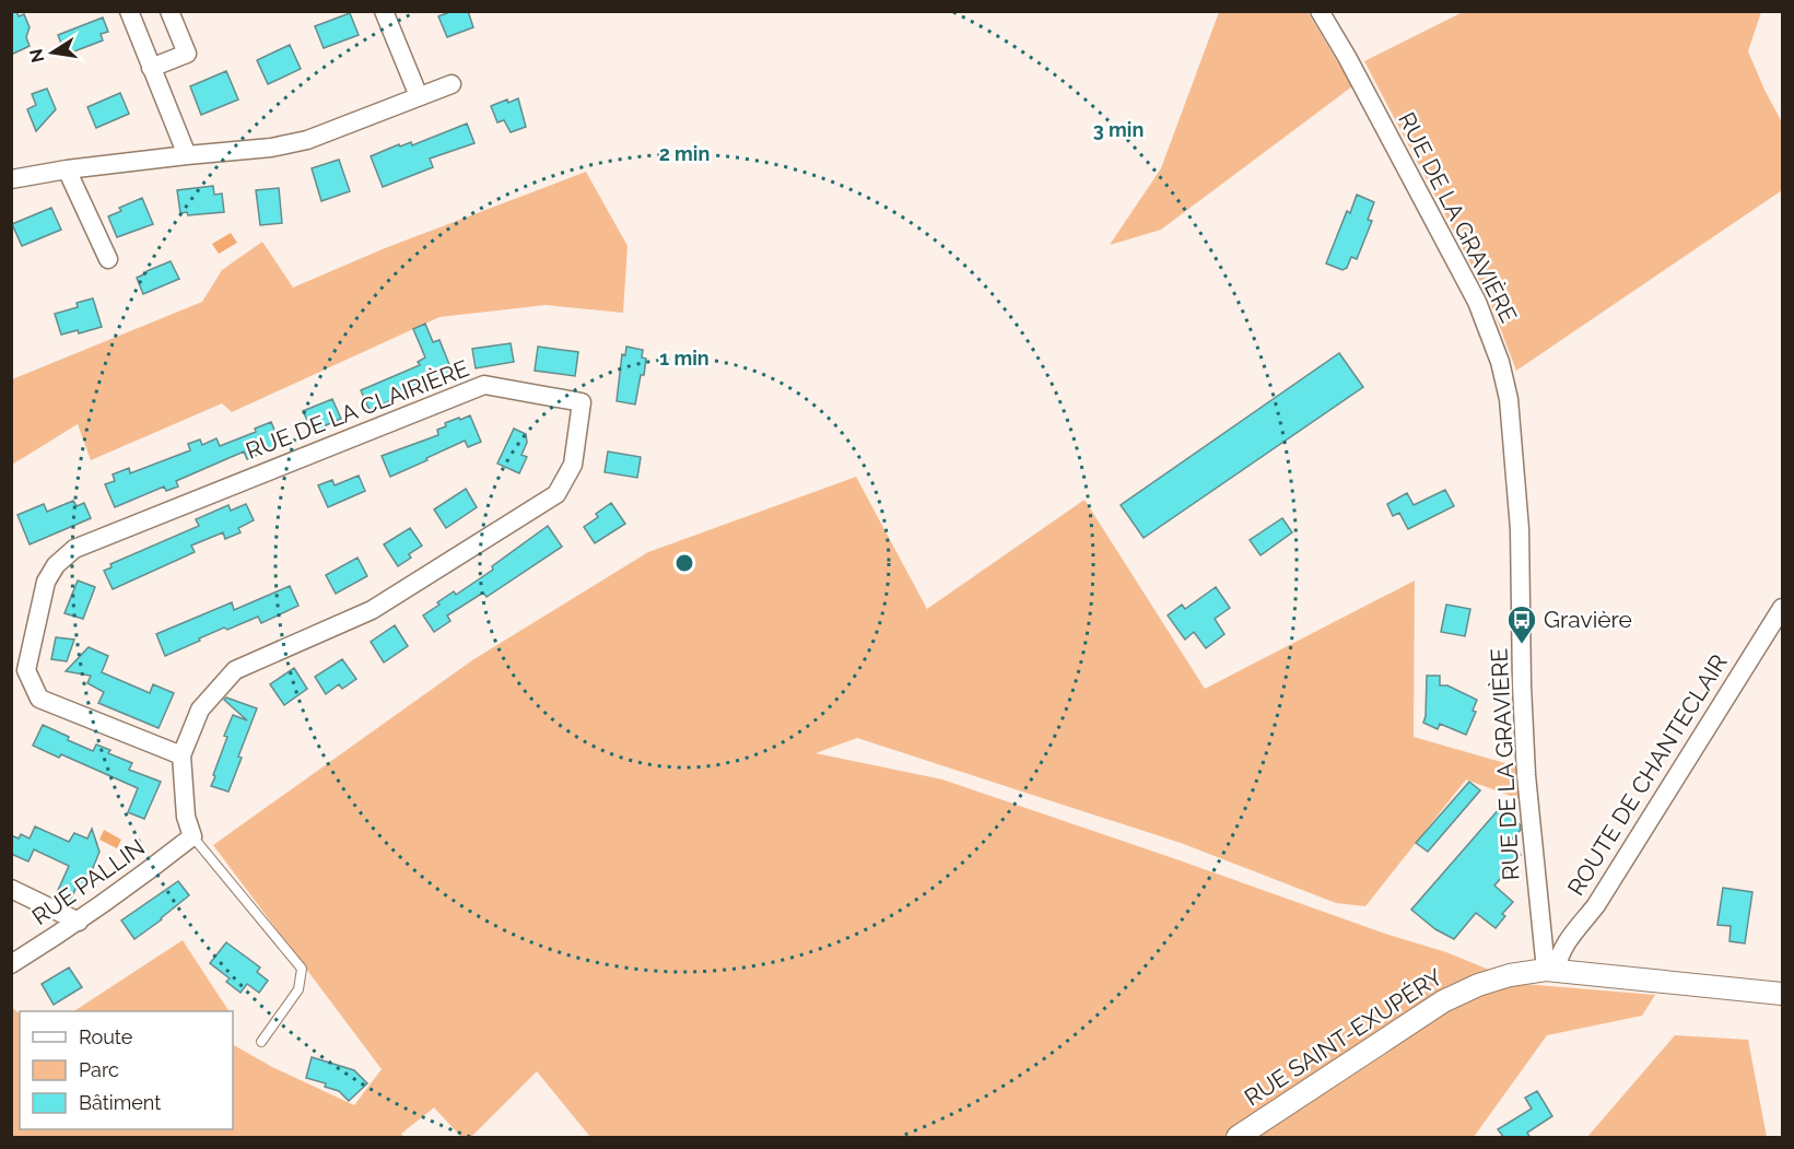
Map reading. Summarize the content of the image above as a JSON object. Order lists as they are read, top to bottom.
{
  "streets": {
    "street": [
      "RUE DE LA GRAVIÈRE",
      "RUE DE LA CLAIRIÈRE",
      "ROUTE DE CHANTECLAIR",
      "RUE PALLIN",
      "RUE SAINT-EXUPÉRY"
    ]
  },
  "crossings": [
    ["RUE DE LA GRAVIÈRE", "ROUTE DE CHANTECLAIR"],
    ["RUE DE LA GRAVIÈRE", "RUE SAINT-EXUPÉRY"],
    ["RUE DE LA CLAIRIÈRE", "RUE PALLIN"],
    ["ROUTE DE CHANTECLAIR", "RUE SAINT-EXUPÉRY"]
  ],
  "places": {
    "bus stop": ["Gravière"]
  },
  "legend": ["Route", "Parc", "Bâtiment"],
  "north": "left",
  "rings": ["3 min", "2 min", "1 min"]
}
